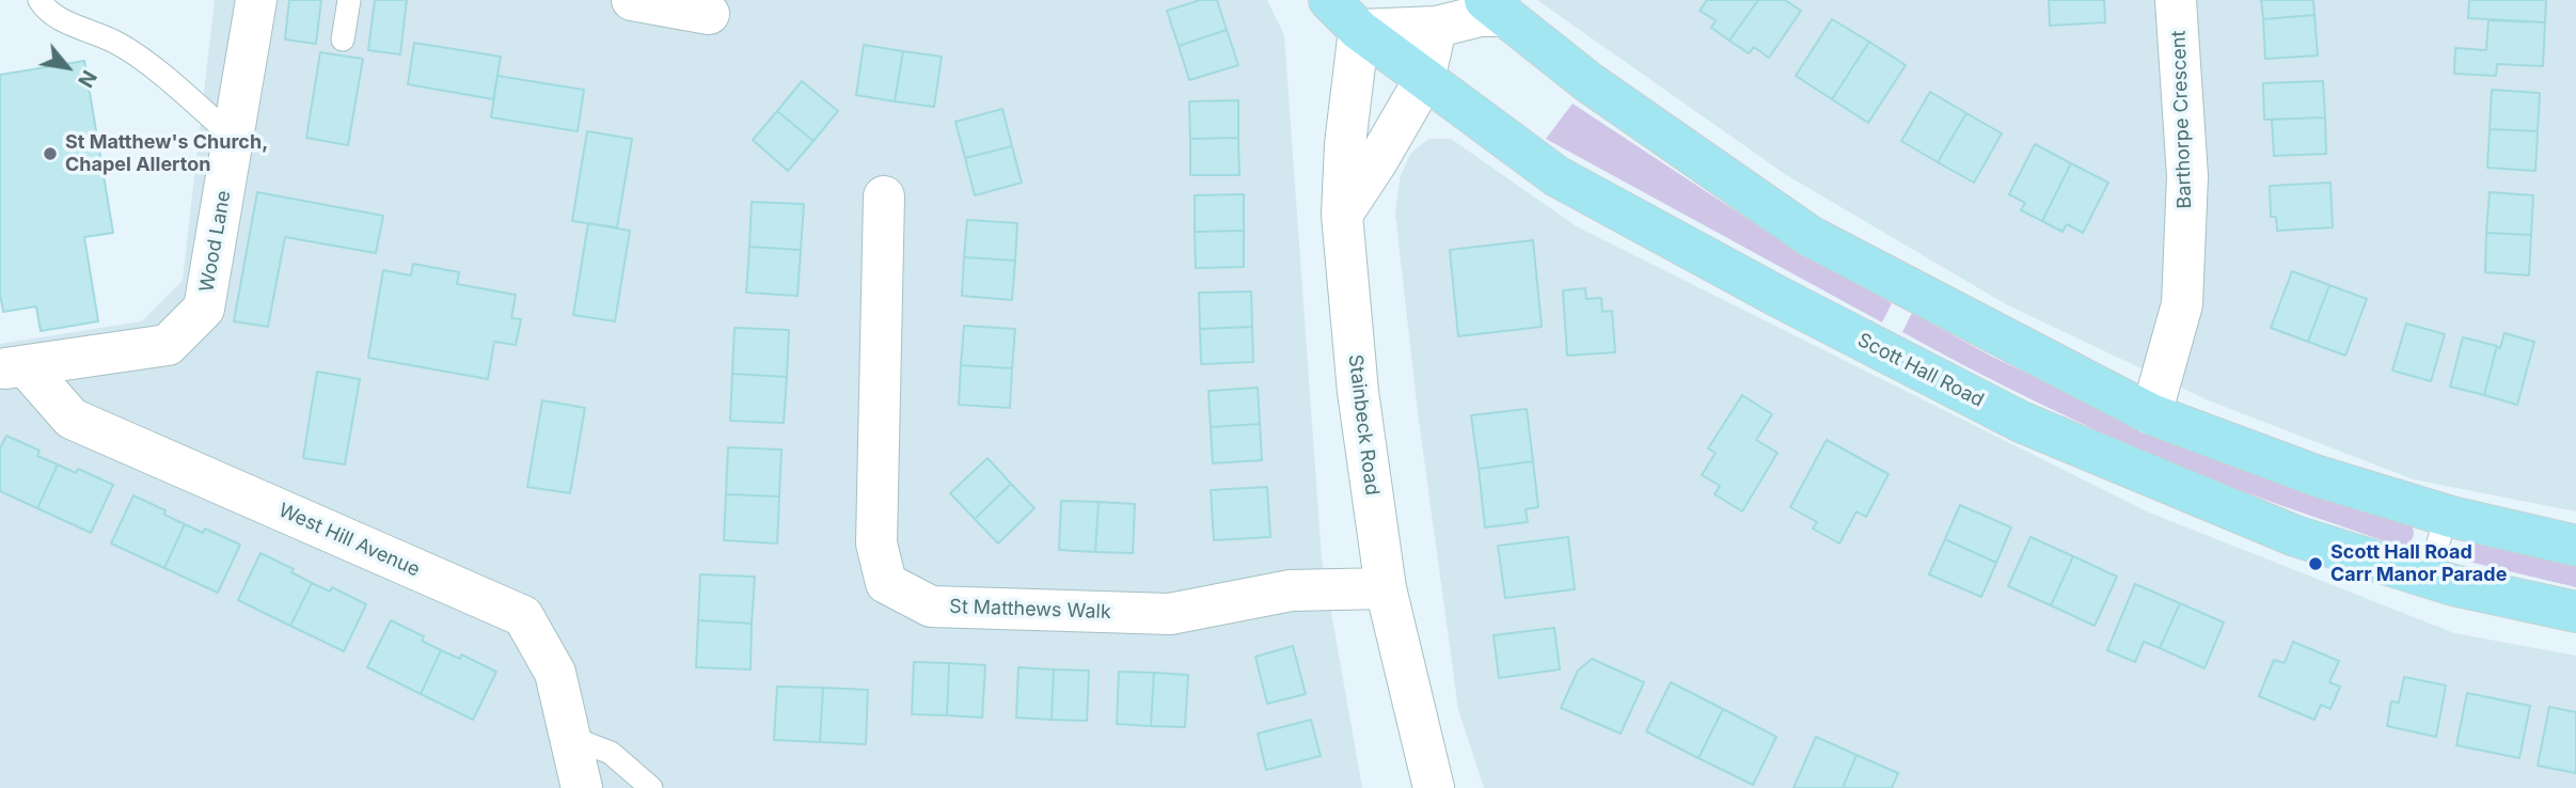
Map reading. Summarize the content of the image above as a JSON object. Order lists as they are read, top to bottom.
{
  "streets": {
    "highway": ["Scott Hall Road"],
    "street": [
      "Barthorpe Crescent",
      "Wood Lane",
      "Stainbeck Road",
      "West Hill Avenue",
      "St Matthews Walk"
    ]
  },
  "crossings": [
    ["Wood Lane", "West Hill Avenue"],
    ["Scott Hall Road", "Stainbeck Road"],
    ["Stainbeck Road", "St Matthews Walk"]
  ],
  "places": ["St Matthew's Church, Chapel Allerton", "Scott Hall Road Carr Manor Parade"],
  "north": "bottom right"
}
